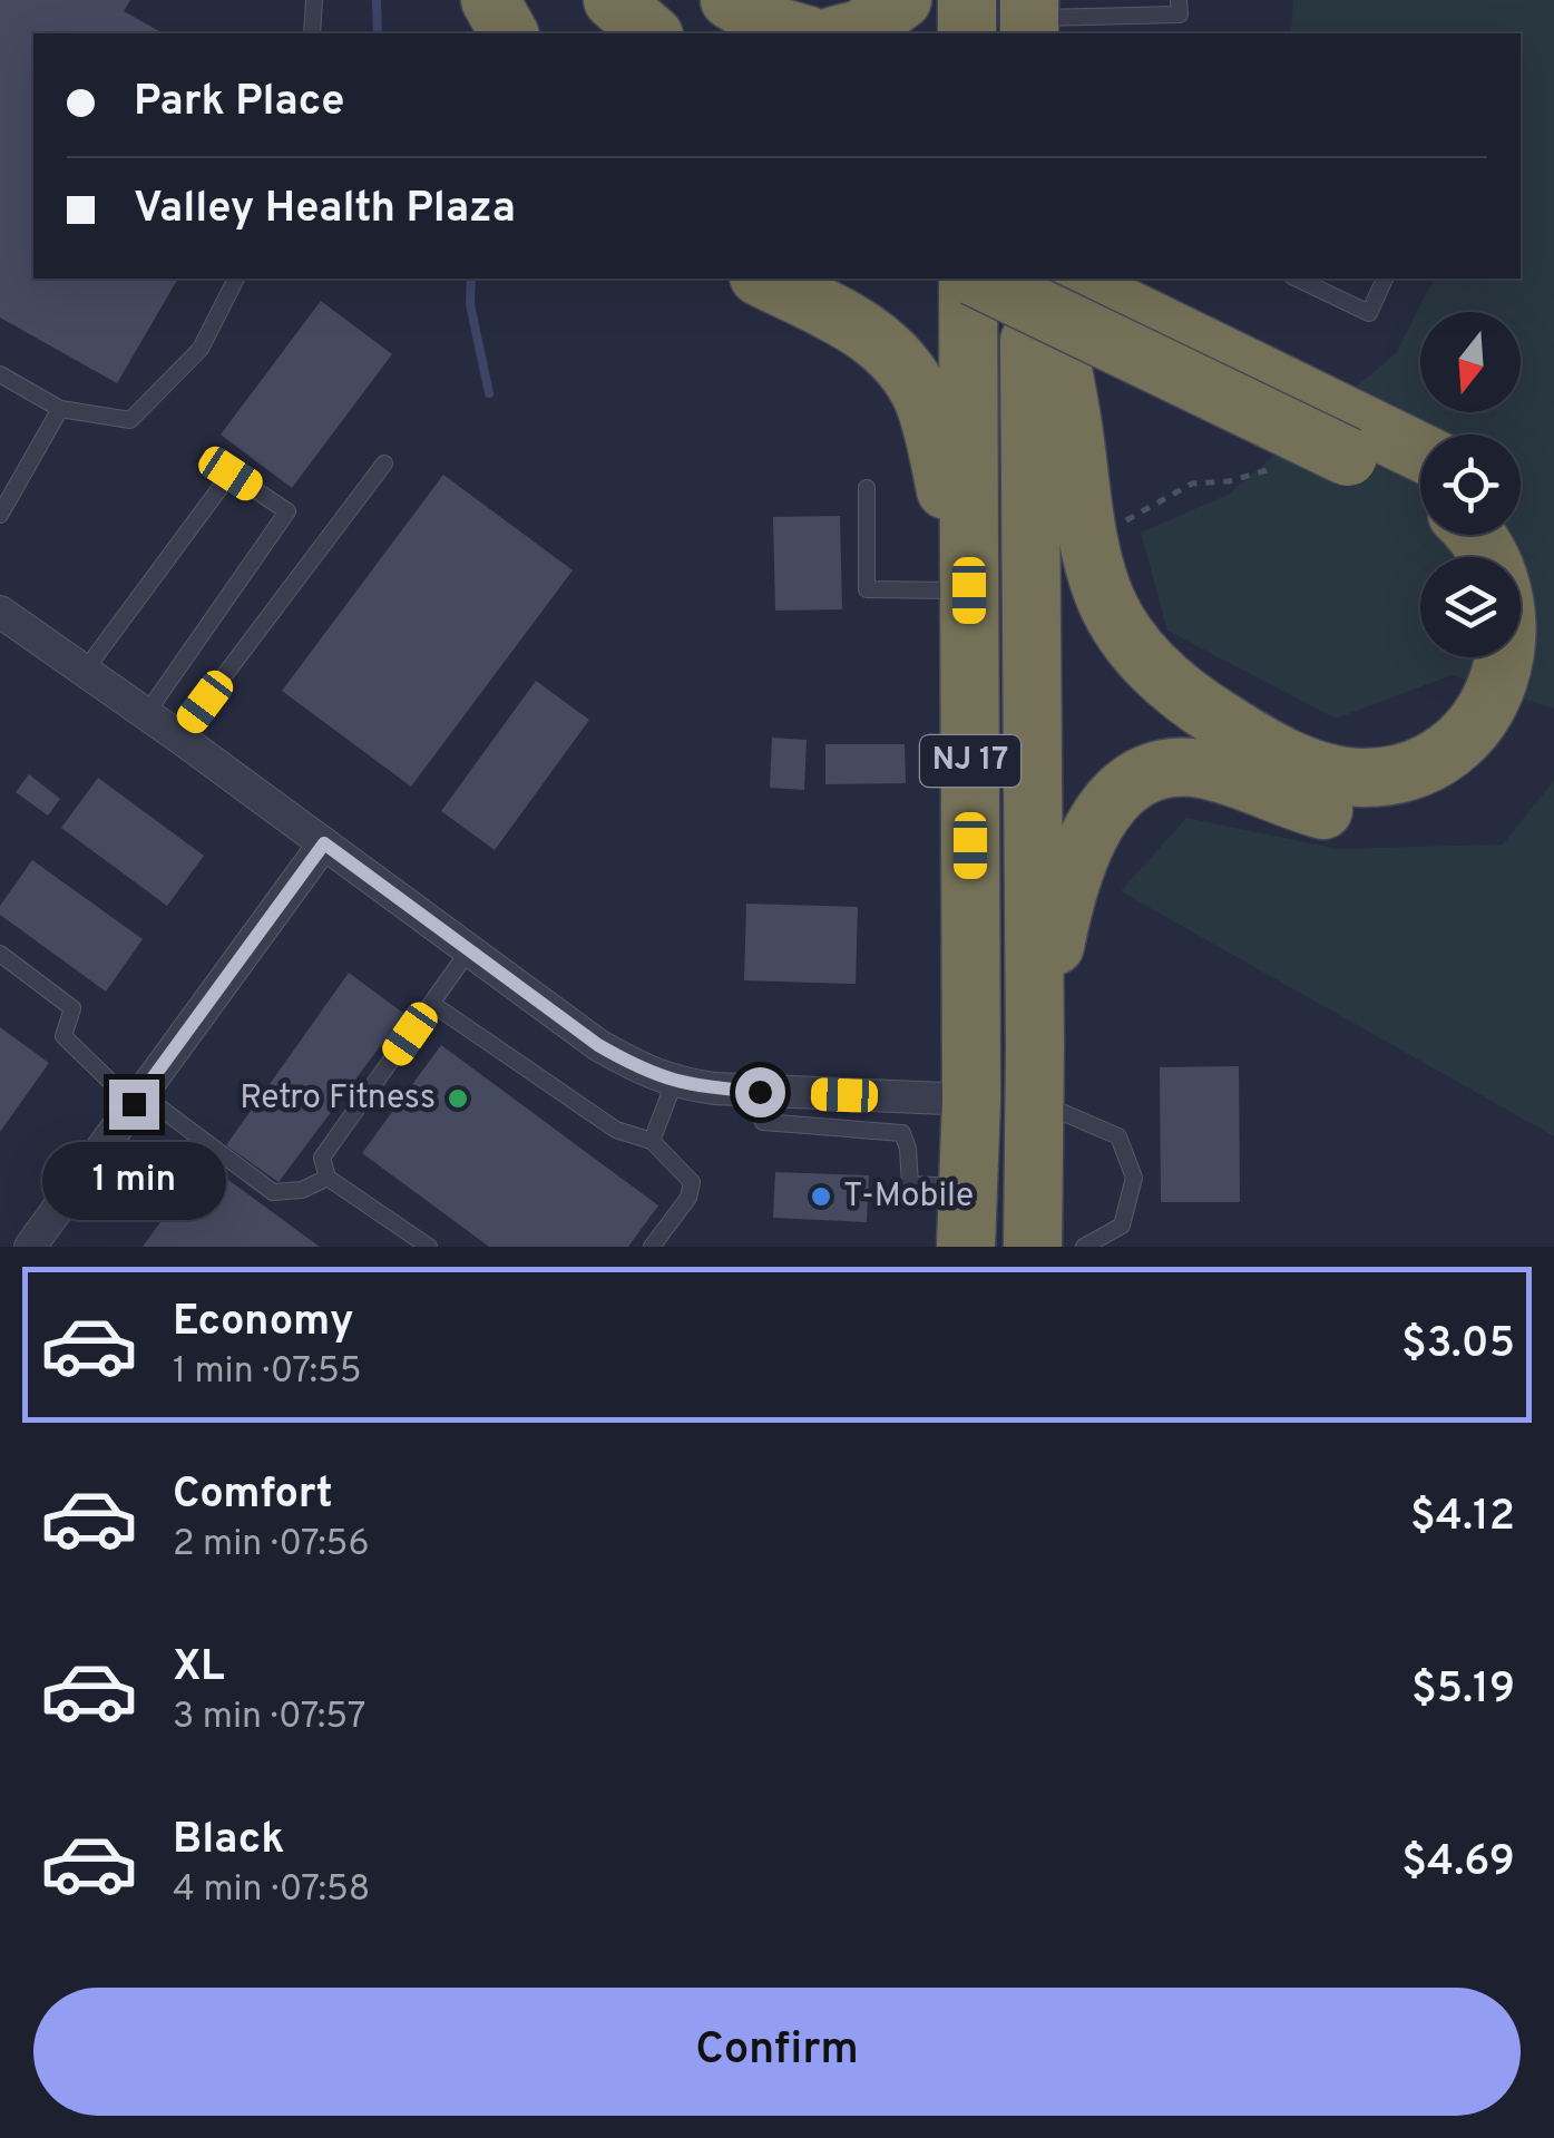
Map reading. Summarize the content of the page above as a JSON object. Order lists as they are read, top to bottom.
{
  "streets": {
    "highway": ["NJ 17"]
  },
  "places": ["Retro Fitness", "T-Mobile"],
  "north": "bottom",
  "page": {
    "banner": ["Park Place", "Valley Health Plaza"],
    "bubble": "1 min",
    "list": [
      {
        "name": "Economy",
        "note": "1 min · 07:55",
        "value": "$3.05"
      },
      {
        "name": "Comfort",
        "note": "2 min · 07:56",
        "value": "$4.12"
      },
      {
        "name": "XL",
        "note": "3 min · 07:57",
        "value": "$5.19"
      },
      {
        "name": "Black",
        "note": "4 min · 07:58",
        "value": "$4.69"
      }
    ],
    "buttons": "Confirm"
  }
}
